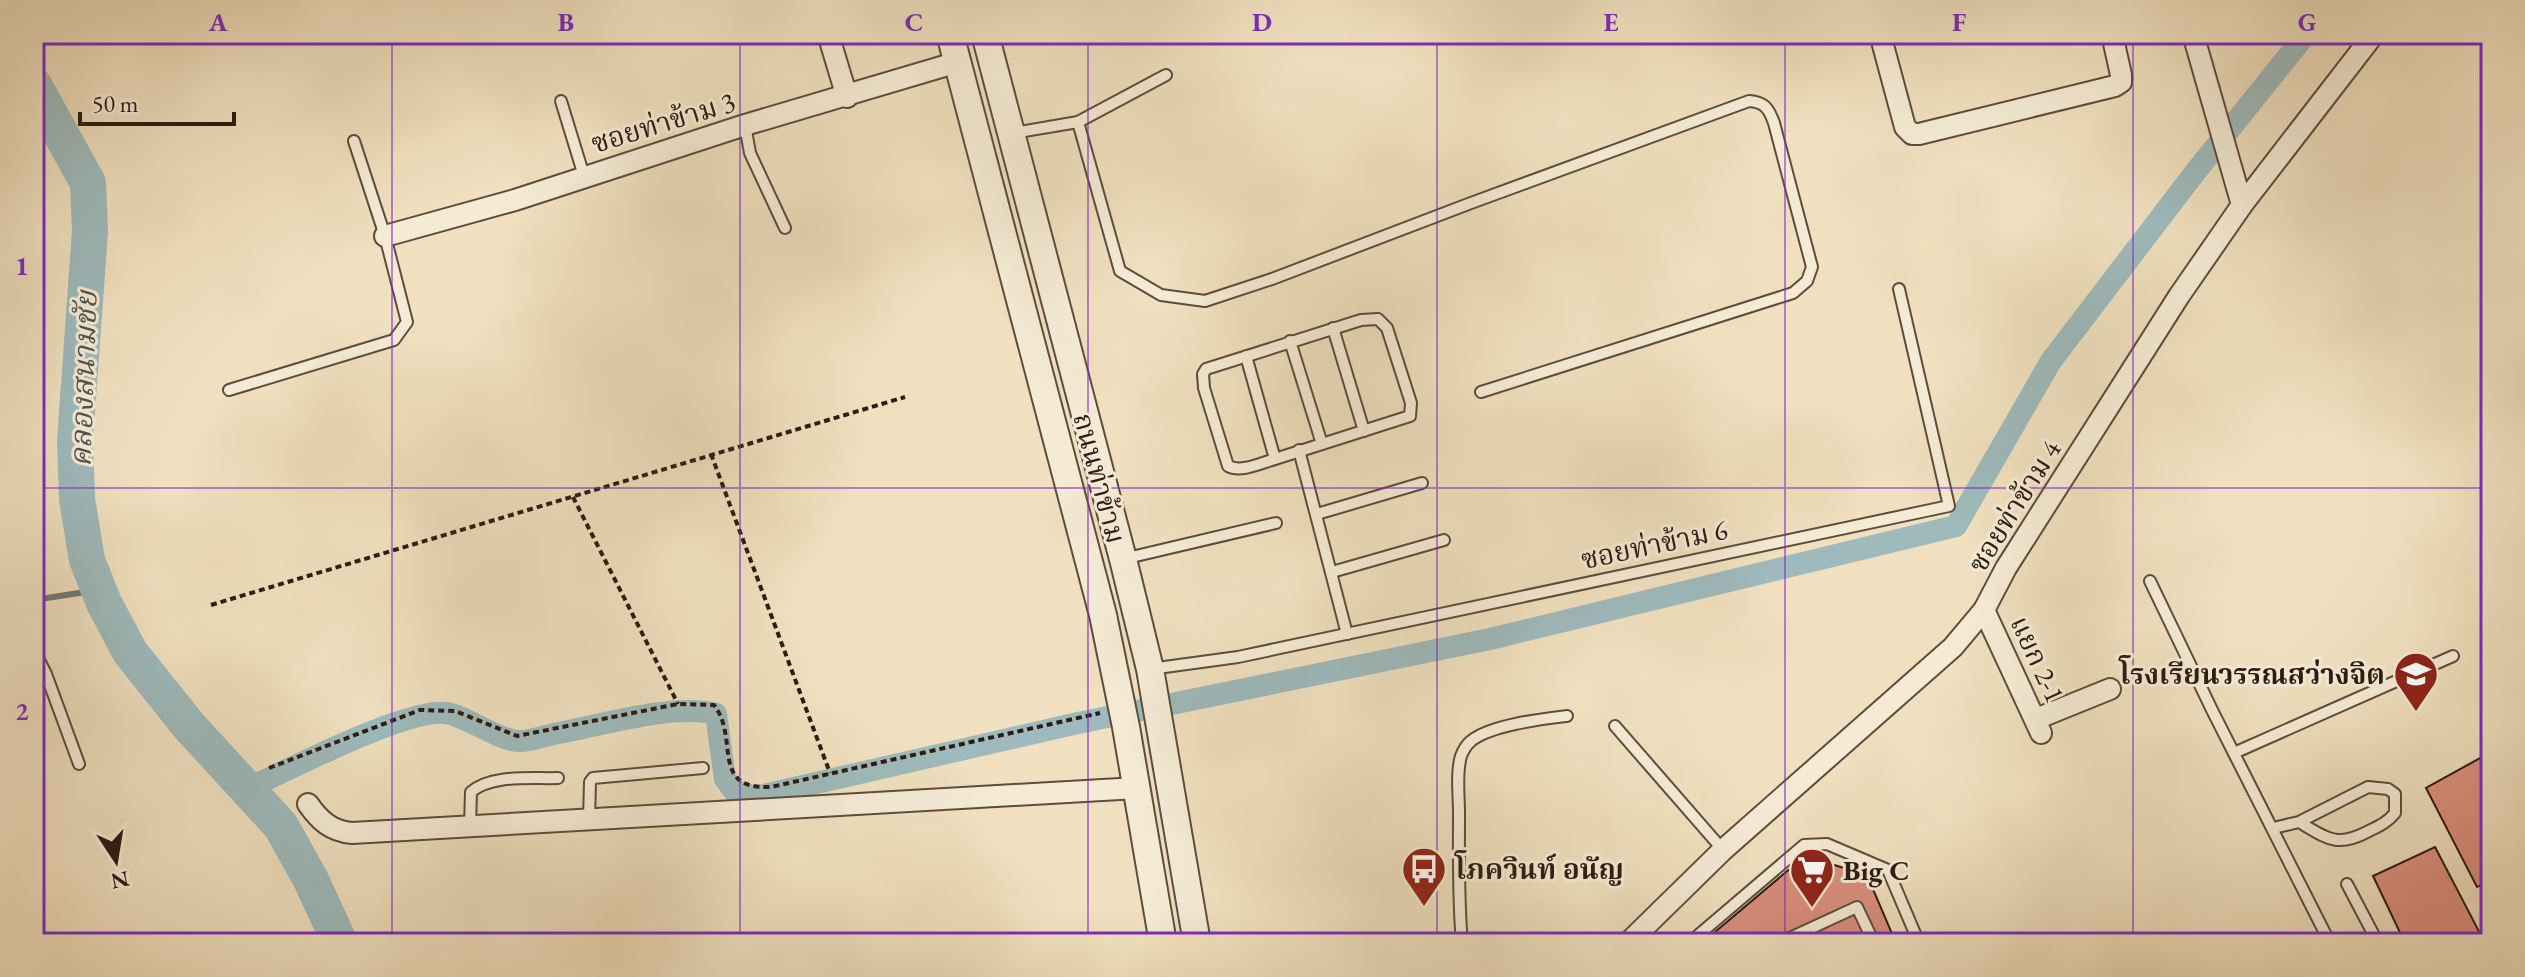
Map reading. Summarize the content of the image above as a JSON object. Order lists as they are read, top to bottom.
{
  "streets": {
    "street": [
      "ซอยท่าข้าม 3",
      "ถนนท่าข้าม",
      "ซอยท่าข้าม 4",
      "แยก 2-1"
    ],
    "lane": ["ซอยท่าข้าม 6"]
  },
  "crossings": [
    ["ซอยท่าข้าม 3", "ถนนท่าข้าม"],
    ["ถนนท่าข้าม", "ซอยท่าข้าม 6"],
    ["ซอยท่าข้าม 4", "แยก 2-1"]
  ],
  "water": ["คลองสนามชัย"],
  "places": {
    "school or university": ["โรงเรียนวรรณสว่างจิต"],
    "bus stop": ["โภควินท์ อนัญ"],
    "supermarket": ["Big C"]
  },
  "scale_bar": "50 m",
  "north": "bottom",
  "grid": {
    "columns": [
      "A",
      "B",
      "C",
      "D",
      "E",
      "F",
      "G"
    ],
    "rows": ["1", "2"]
  }
}
